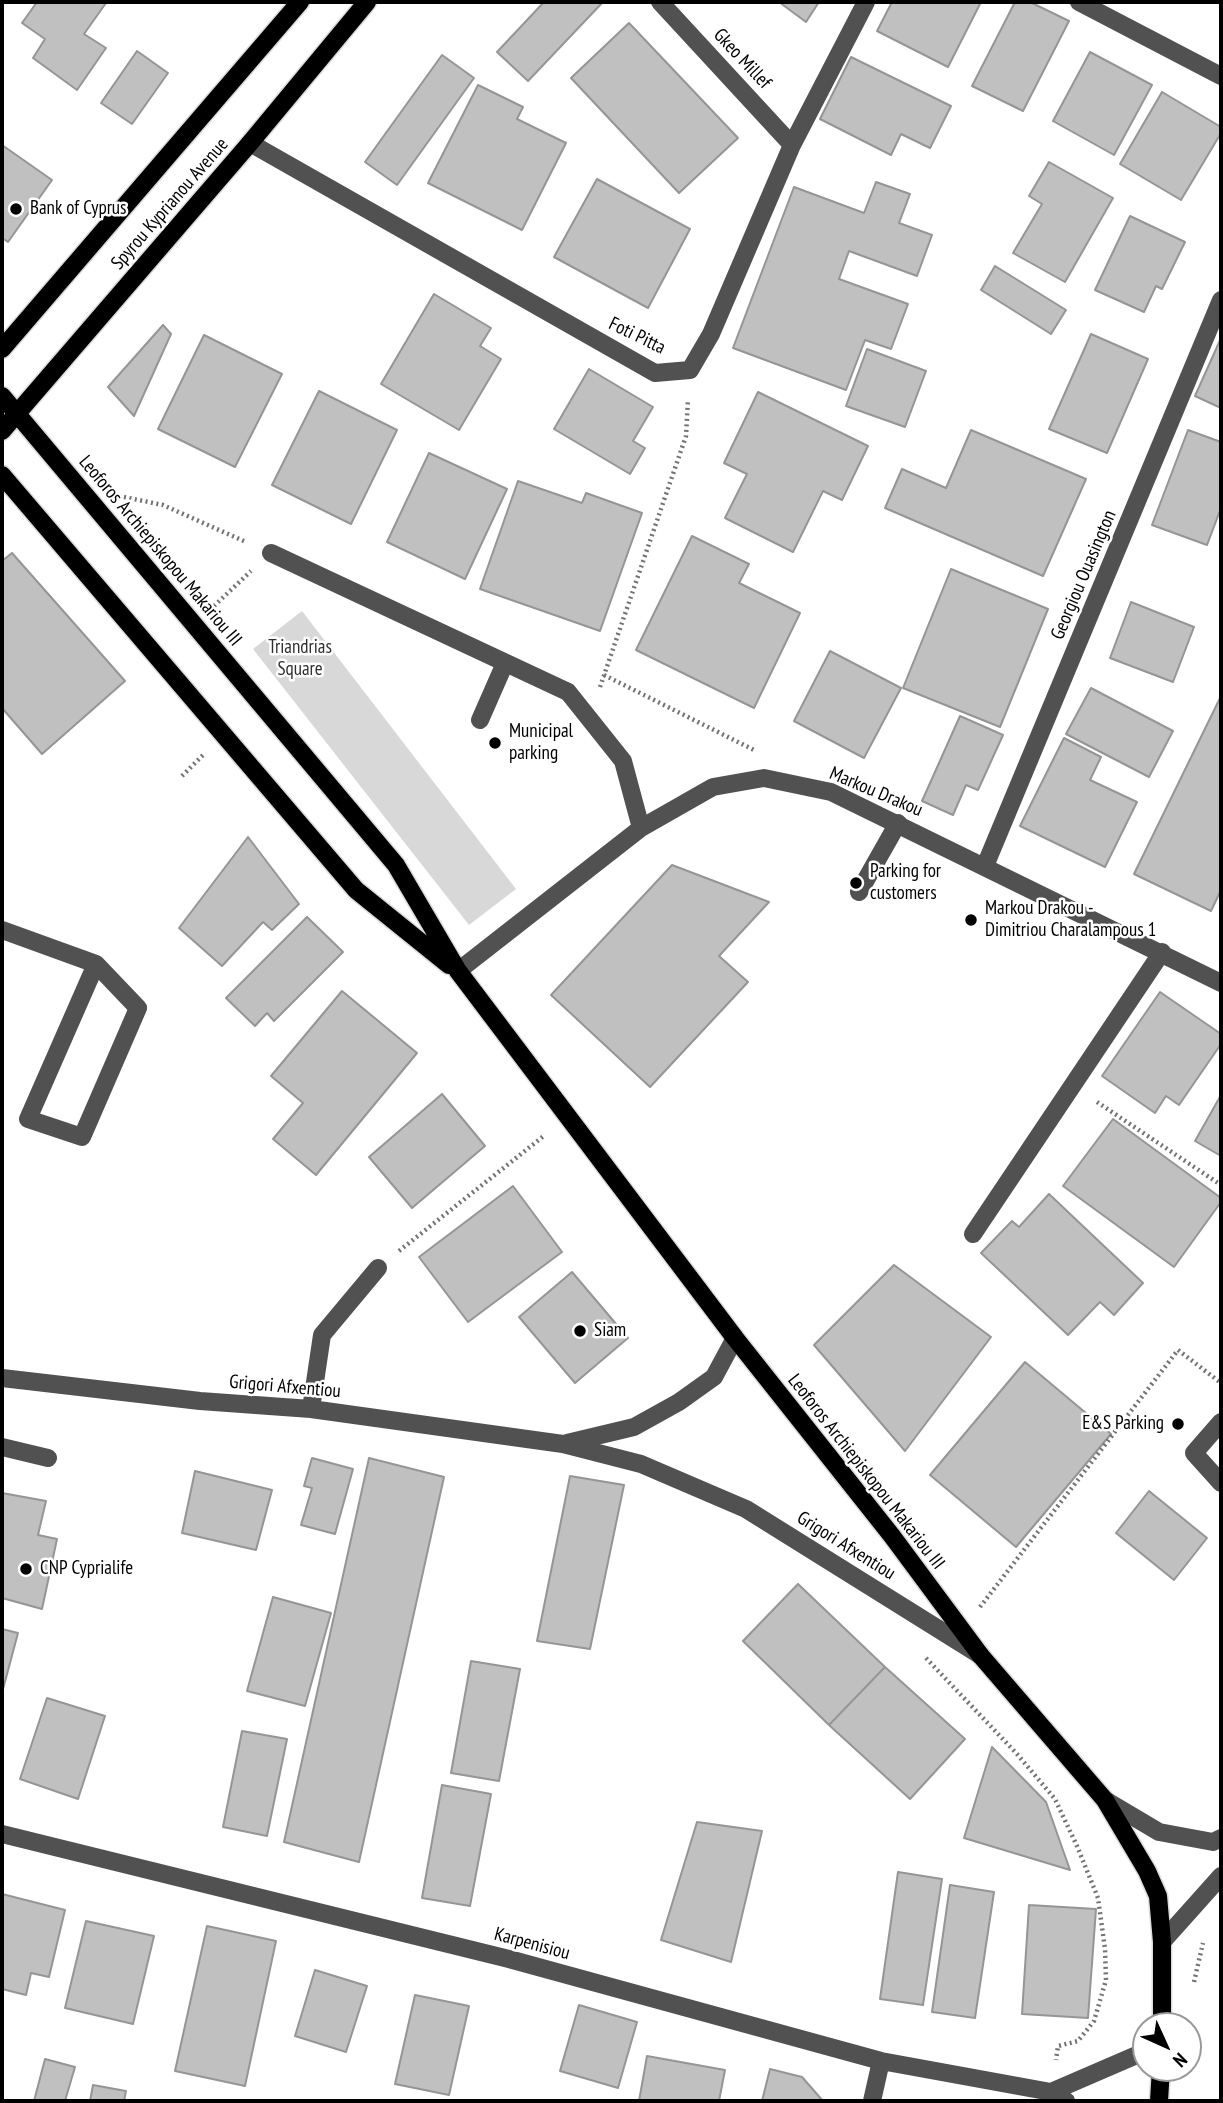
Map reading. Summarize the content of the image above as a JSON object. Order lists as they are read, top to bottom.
{
  "streets": {
    "main road": ["Spyrou Kyprianou Avenue", "Leoforos Archiepiskopou Makariou III"],
    "street": [
      "Gkeo Millef",
      "Foti Pitta",
      "Georgiou Ouasington",
      "Markou Drakou",
      "Grigori Afxentiou",
      "Karpenisiou"
    ]
  },
  "crossings": [
    ["Spyrou Kyprianou Avenue", "Foti Pitta"],
    ["Spyrou Kyprianou Avenue", "Leoforos Archiepiskopou Makariou III"],
    ["Leoforos Archiepiskopou Makariou III", "Markou Drakou"],
    ["Leoforos Archiepiskopou Makariou III", "Grigori Afxentiou"],
    ["Georgiou Ouasington", "Markou Drakou"]
  ],
  "parks": ["Triandrias Square"],
  "places": [
    "Bank of Cyprus",
    "Municipal parking",
    "Parking for customers",
    "Markou Drakou - Dimitriou Charalampous 1",
    "Siam",
    "E&S Parking",
    "CNP Cyprialife"
  ],
  "north": "bottom right"
}
